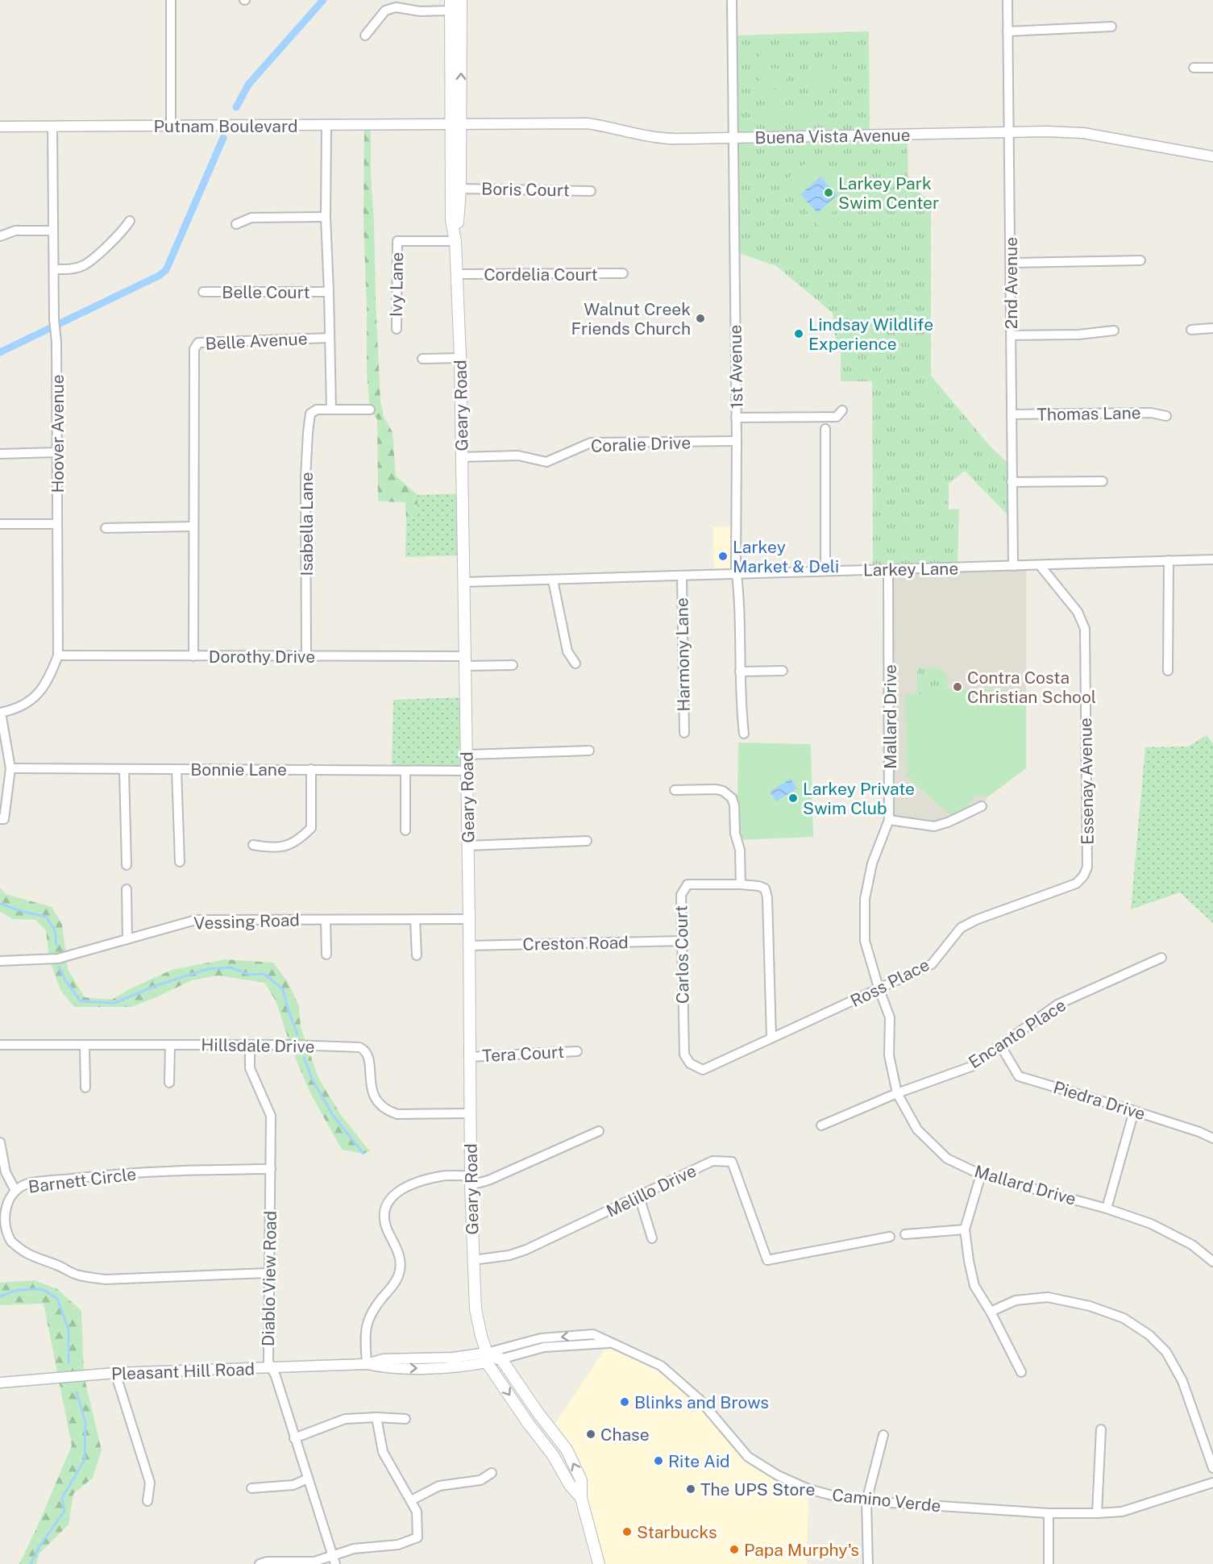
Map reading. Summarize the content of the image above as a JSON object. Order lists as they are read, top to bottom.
{
  "streets": {
    "main road": ["Geary Road"],
    "street": [
      "Putnam Boulevard",
      "Buena Vista Avenue",
      "Boris Court",
      "Cordelia Court",
      "2nd Avenue",
      "Ivy Lane",
      "Belle Court",
      "Belle Avenue",
      "1st Avenue",
      "Thomas Lane",
      "Hoover Avenue",
      "Coralie Drive",
      "Isabella Lane",
      "Larkey Lane",
      "Harmony Lane",
      "Dorothy Drive",
      "Mallard Drive",
      "Bonnie Lane",
      "Essenay Avenue",
      "Vessing Road",
      "Creston Road",
      "Carlos Court",
      "Ross Place",
      "Encanto Place",
      "Hillsdale Drive",
      "Tera Court",
      "Piedra Drive",
      "Barnett Circle",
      "Melillo Drive",
      "Diablo View Road",
      "Pleasant Hill Road",
      "Camino Verde"
    ]
  },
  "crossings": [
    ["Putnam Boulevard", "Buena Vista Avenue"],
    ["Putnam Boulevard", "Belle Avenue"],
    ["Putnam Boulevard", "Geary Road"],
    ["Putnam Boulevard", "Hoover Avenue"],
    ["Buena Vista Avenue", "2nd Avenue"],
    ["Buena Vista Avenue", "1st Avenue"],
    ["Buena Vista Avenue", "Geary Road"],
    ["Boris Court", "Geary Road"],
    ["Cordelia Court", "Geary Road"],
    ["2nd Avenue", "Thomas Lane"],
    ["2nd Avenue", "Larkey Lane"],
    ["Ivy Lane", "Geary Road"],
    ["Belle Court", "Belle Avenue"],
    ["Belle Avenue", "Dorothy Drive"],
    ["1st Avenue", "Coralie Drive"],
    ["1st Avenue", "Larkey Lane"],
    ["Geary Road", "Coralie Drive"],
    ["Geary Road", "Larkey Lane"],
    ["Geary Road", "Dorothy Drive"],
    ["Geary Road", "Bonnie Lane"],
    ["Geary Road", "Vessing Road"],
    ["Geary Road", "Creston Road"],
    ["Geary Road", "Hillsdale Drive"],
    ["Geary Road", "Tera Court"],
    ["Geary Road", "Melillo Drive"],
    ["Geary Road", "Pleasant Hill Road"],
    ["Geary Road", "Camino Verde"],
    ["Hoover Avenue", "Dorothy Drive"],
    ["Isabella Lane", "Dorothy Drive"],
    ["Larkey Lane", "Harmony Lane"],
    ["Larkey Lane", "Mallard Drive"],
    ["Larkey Lane", "Essenay Avenue"],
    ["Mallard Drive", "Ross Place"],
    ["Mallard Drive", "Encanto Place"],
    ["Essenay Avenue", "Ross Place"],
    ["Creston Road", "Carlos Court"],
    ["Carlos Court", "Ross Place"],
    ["Encanto Place", "Piedra Drive"],
    ["Hillsdale Drive", "Diablo View Road"],
    ["Barnett Circle", "Diablo View Road"],
    ["Diablo View Road", "Pleasant Hill Road"],
    ["Pleasant Hill Road", "Camino Verde"]
  ],
  "places": [
    "Larkey Park Swim Center",
    "Walnut Creek Friends Church",
    "Lindsay Wildlife Experience",
    "Larkey Market & Deli",
    "Contra Costa Christian School",
    "Larkey Private Swim Club",
    "Blinks and Brows",
    "Chase",
    "Rite Aid",
    "The UPS Store",
    "Starbucks",
    "Papa Murphy's"
  ]
}
